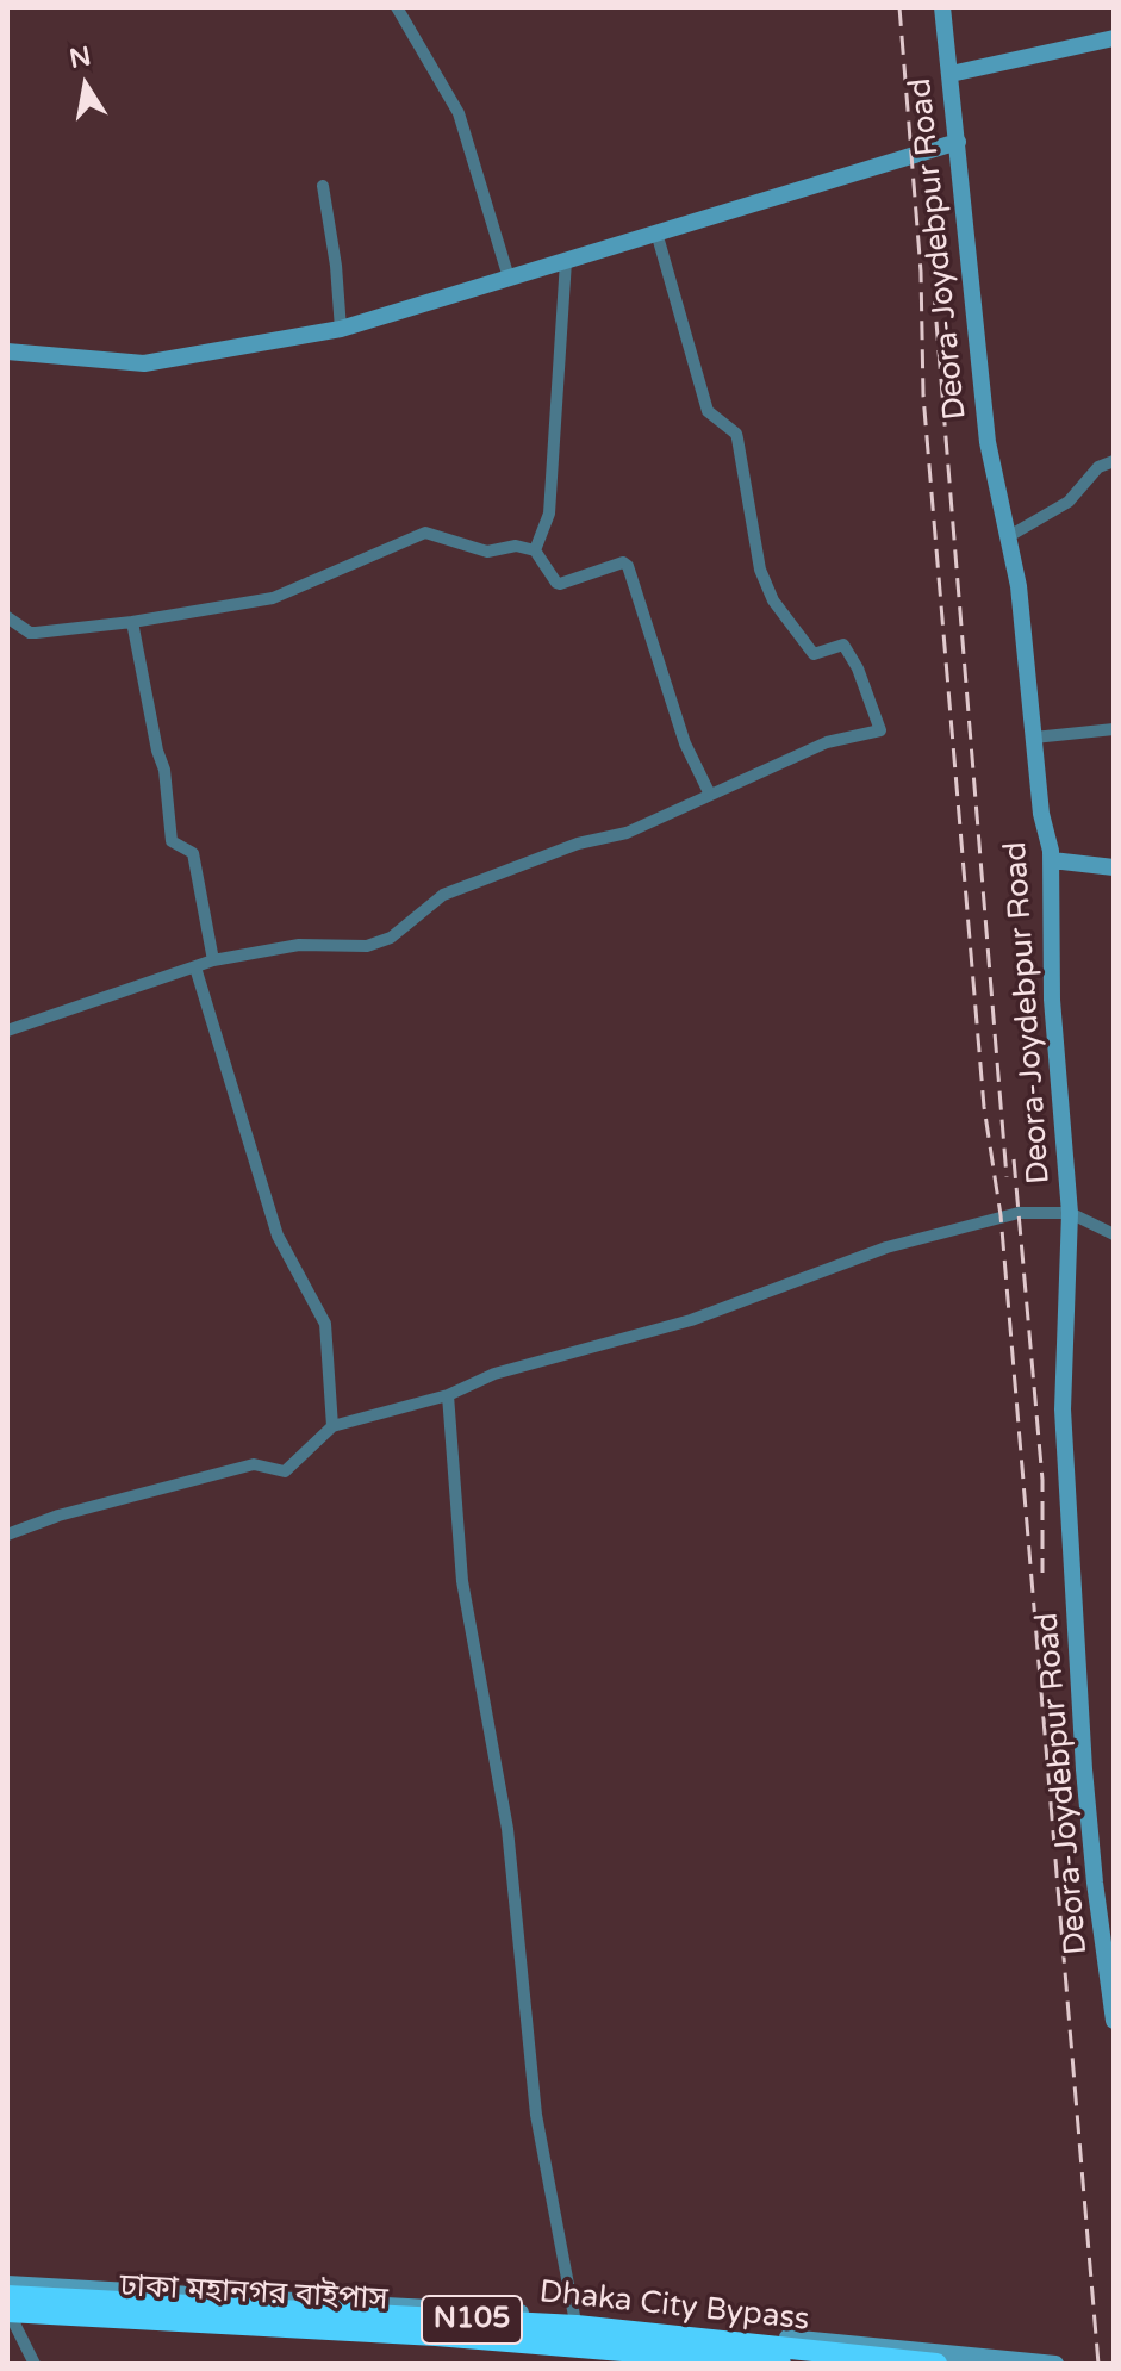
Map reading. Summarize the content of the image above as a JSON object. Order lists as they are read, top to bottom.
{
  "streets": {
    "highway": ["ঢাকা মহানগর বাইপাস", "Dhaka City Bypass", "N105"],
    "street": ["Deora-Joydebpur Road"]
  },
  "north": "top"
}
